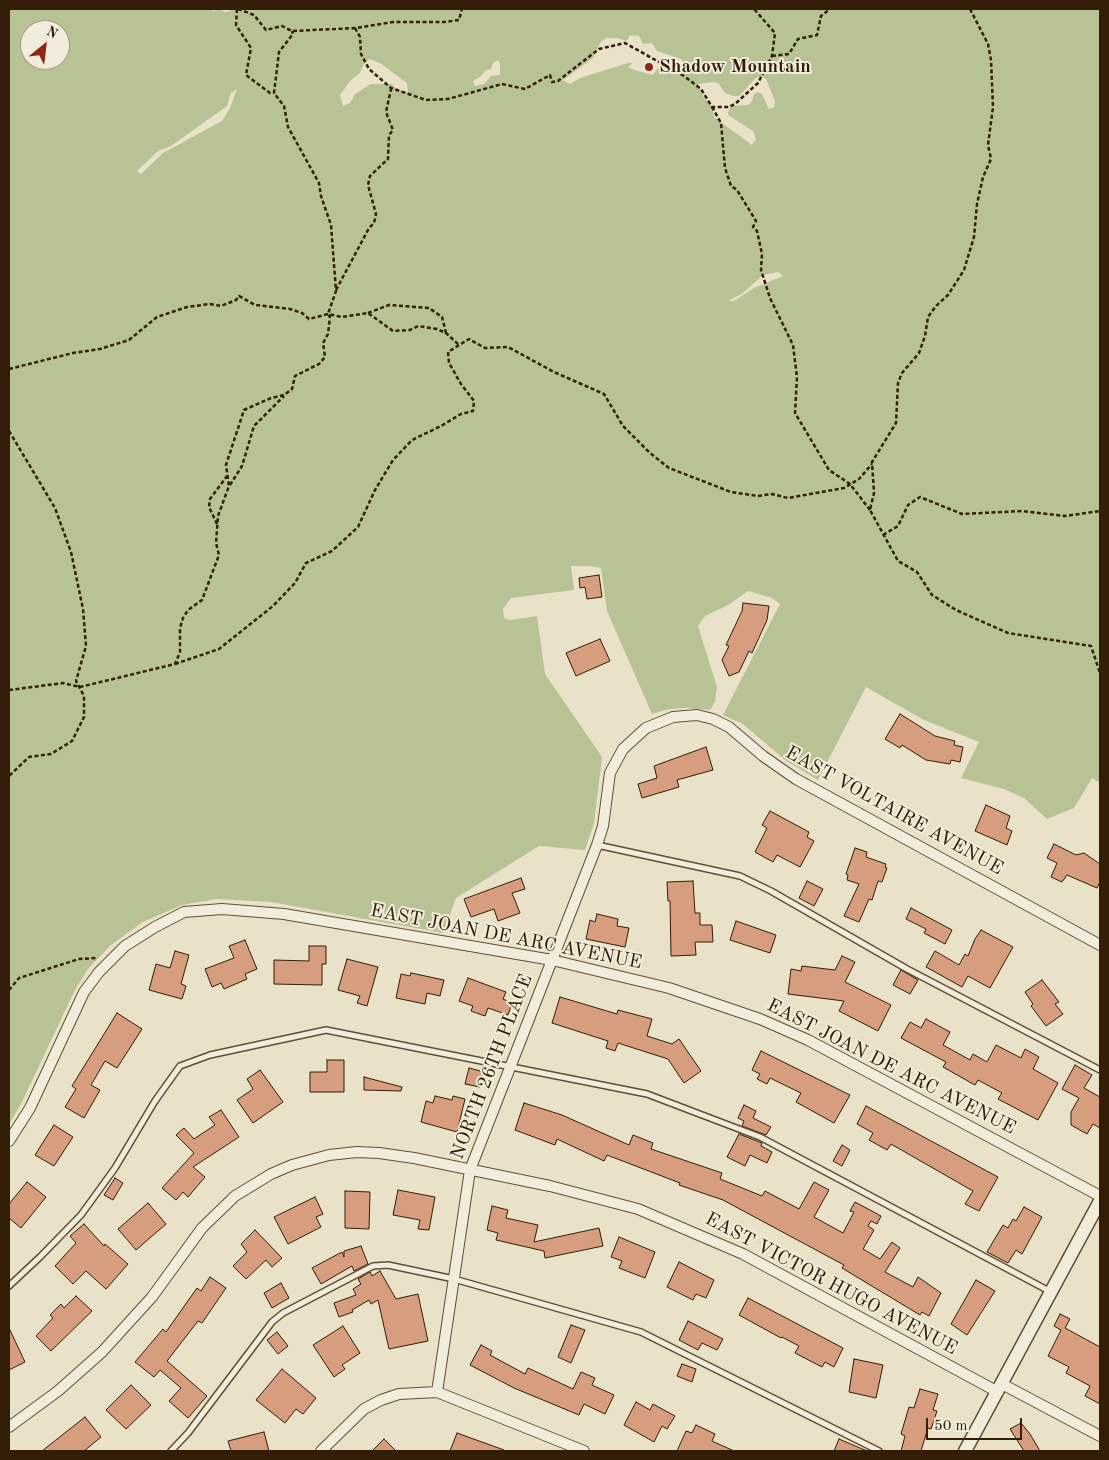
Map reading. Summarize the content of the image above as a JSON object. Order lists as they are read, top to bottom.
{
  "streets": {
    "street": [
      "EAST VOLTAIRE AVENUE",
      "EAST JOAN DE ARC AVENUE",
      "NORTH 26TH PLACE",
      "EAST VICTOR HUGO AVENUE"
    ]
  },
  "crossings": [
    ["EAST VOLTAIRE AVENUE", "NORTH 26TH PLACE"],
    ["EAST JOAN DE ARC AVENUE", "NORTH 26TH PLACE"],
    ["NORTH 26TH PLACE", "EAST VICTOR HUGO AVENUE"]
  ],
  "places": ["Shadow Mountain"],
  "scale_bar": "50 m",
  "north": "top right"
}
